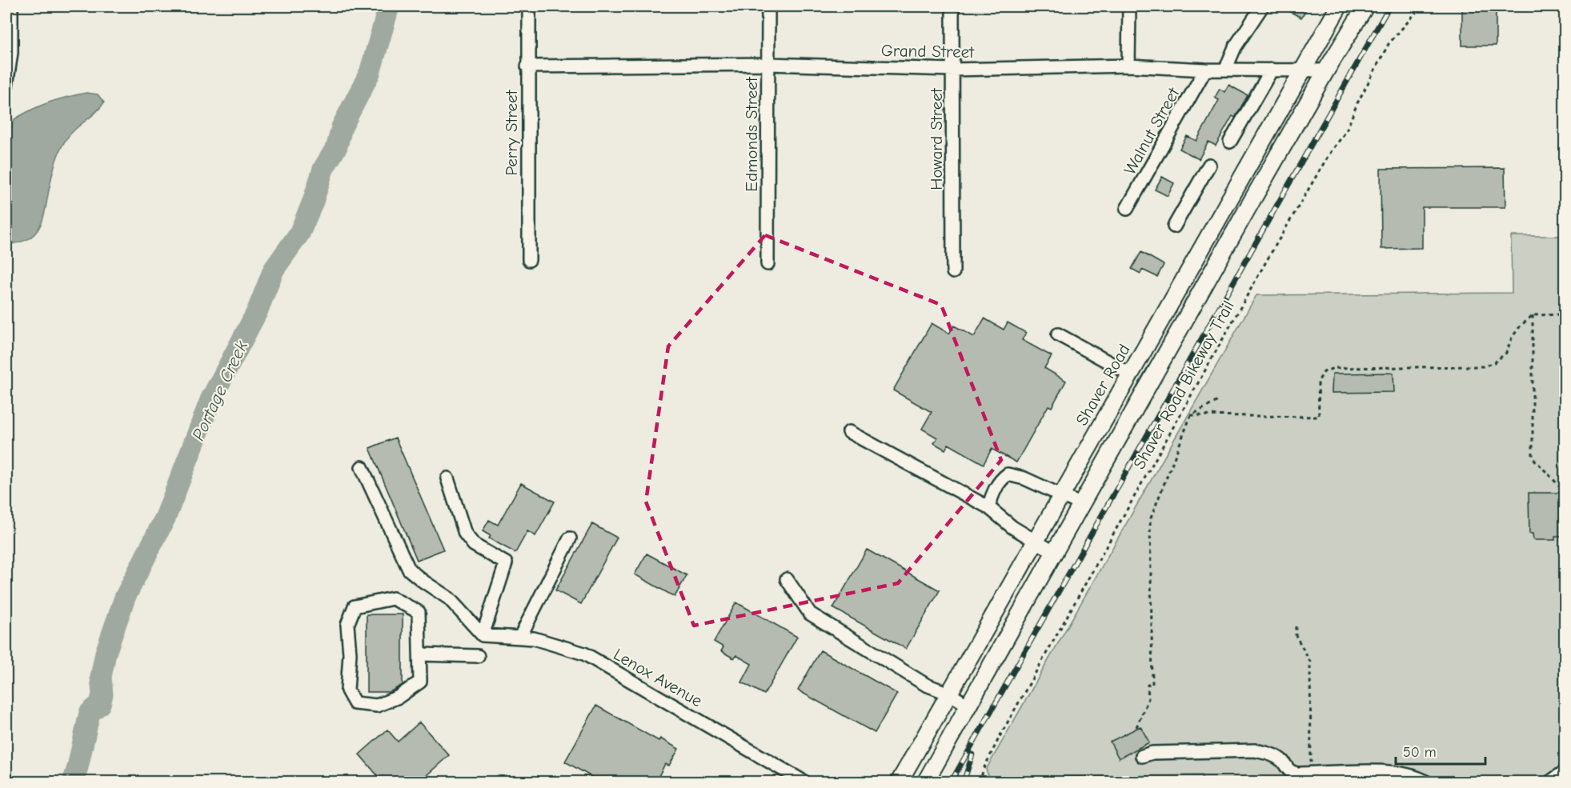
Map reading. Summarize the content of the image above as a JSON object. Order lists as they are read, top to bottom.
{
  "streets": {
    "main road": ["Shaver Road"],
    "street": [
      "Grand Street",
      "Walnut Street",
      "Perry Street",
      "Edmonds Street",
      "Howard Street",
      "Lenox Avenue"
    ],
    "path": ["Shaver Road Bikeway Trail"]
  },
  "crossings": [
    ["Grand Street", "Walnut Street"],
    ["Grand Street", "Perry Street"],
    ["Grand Street", "Edmonds Street"],
    ["Grand Street", "Howard Street"],
    ["Grand Street", "Shaver Road"]
  ],
  "water": ["Portage Creek"],
  "scale_bar": "50 m"
}
